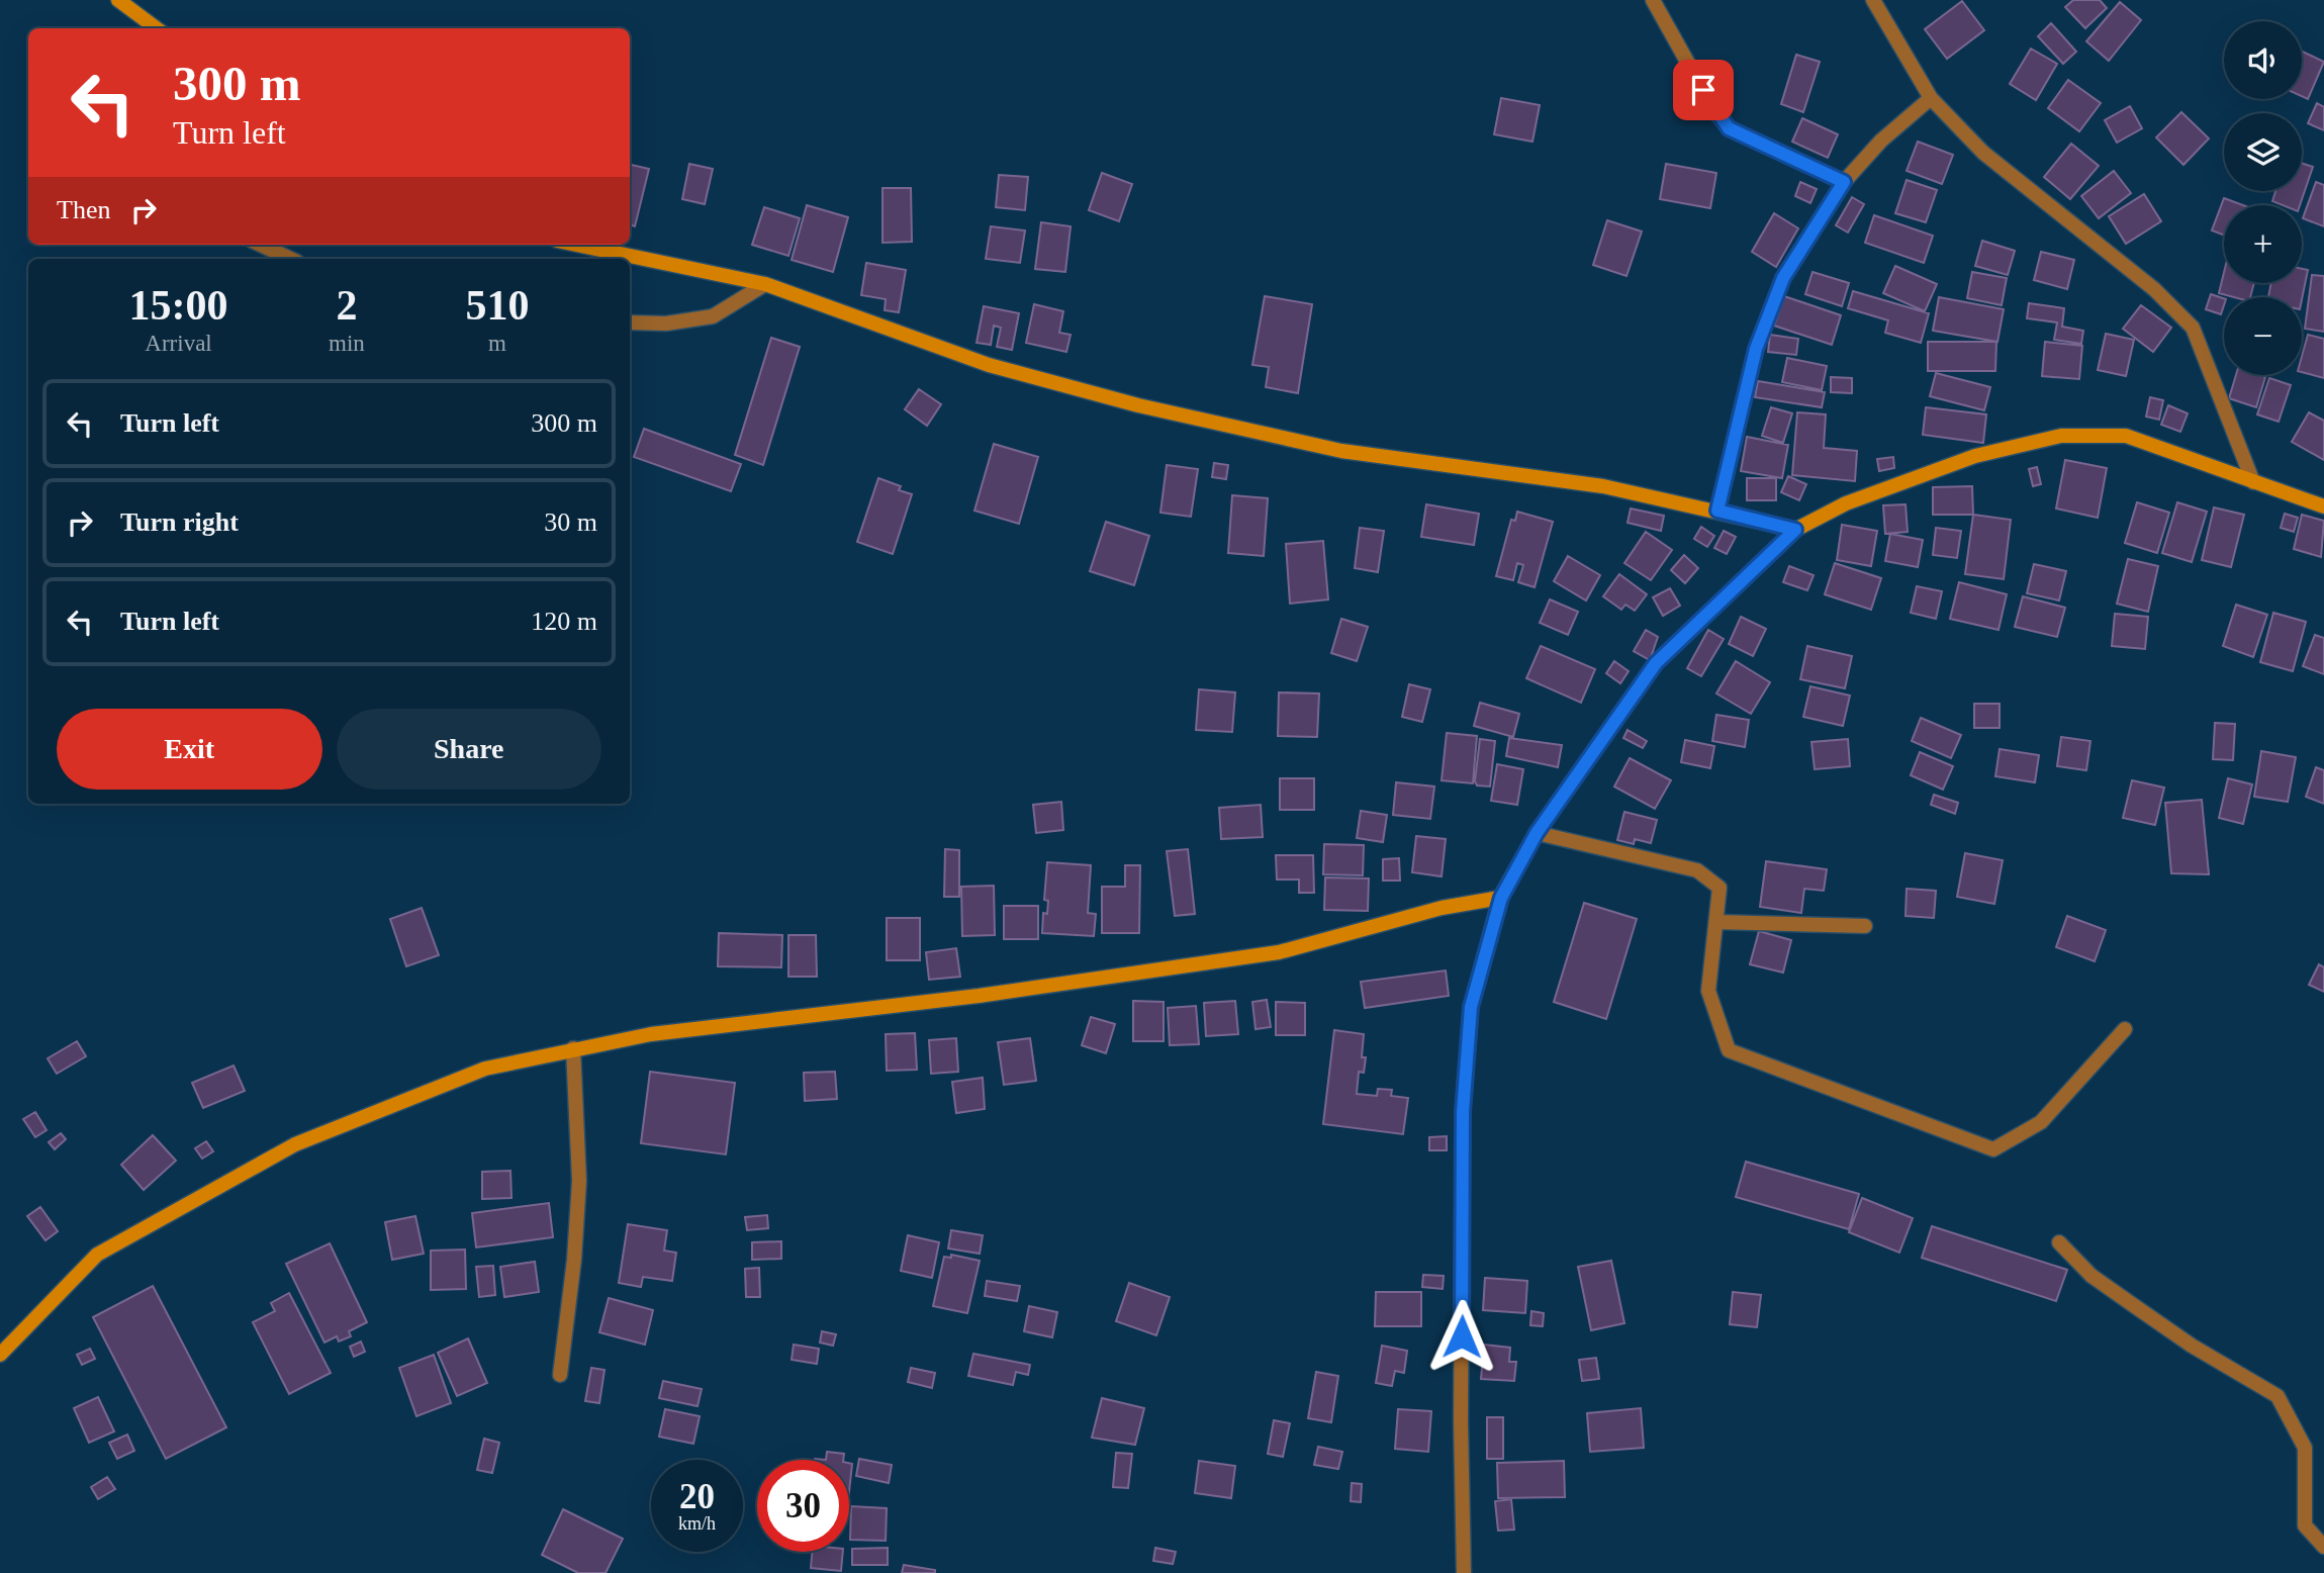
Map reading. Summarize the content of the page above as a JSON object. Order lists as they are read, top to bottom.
{
  "page": {
    "map_buttons": ["+", "−"],
    "turn": ["300 m", "Turn left"],
    "then": "Then",
    "eta": [
      "15:00",
      "Arrival",
      "2",
      "min",
      "510",
      "m"
    ],
    "list": [
      {
        "name": "Turn left",
        "value": "300 m"
      },
      {
        "name": "Turn right",
        "value": "30 m"
      },
      {
        "name": "Turn left",
        "value": "120 m"
      }
    ],
    "buttons": ["Exit", "Share"],
    "speed": "20 km/h",
    "limit": "30"
  }
}
